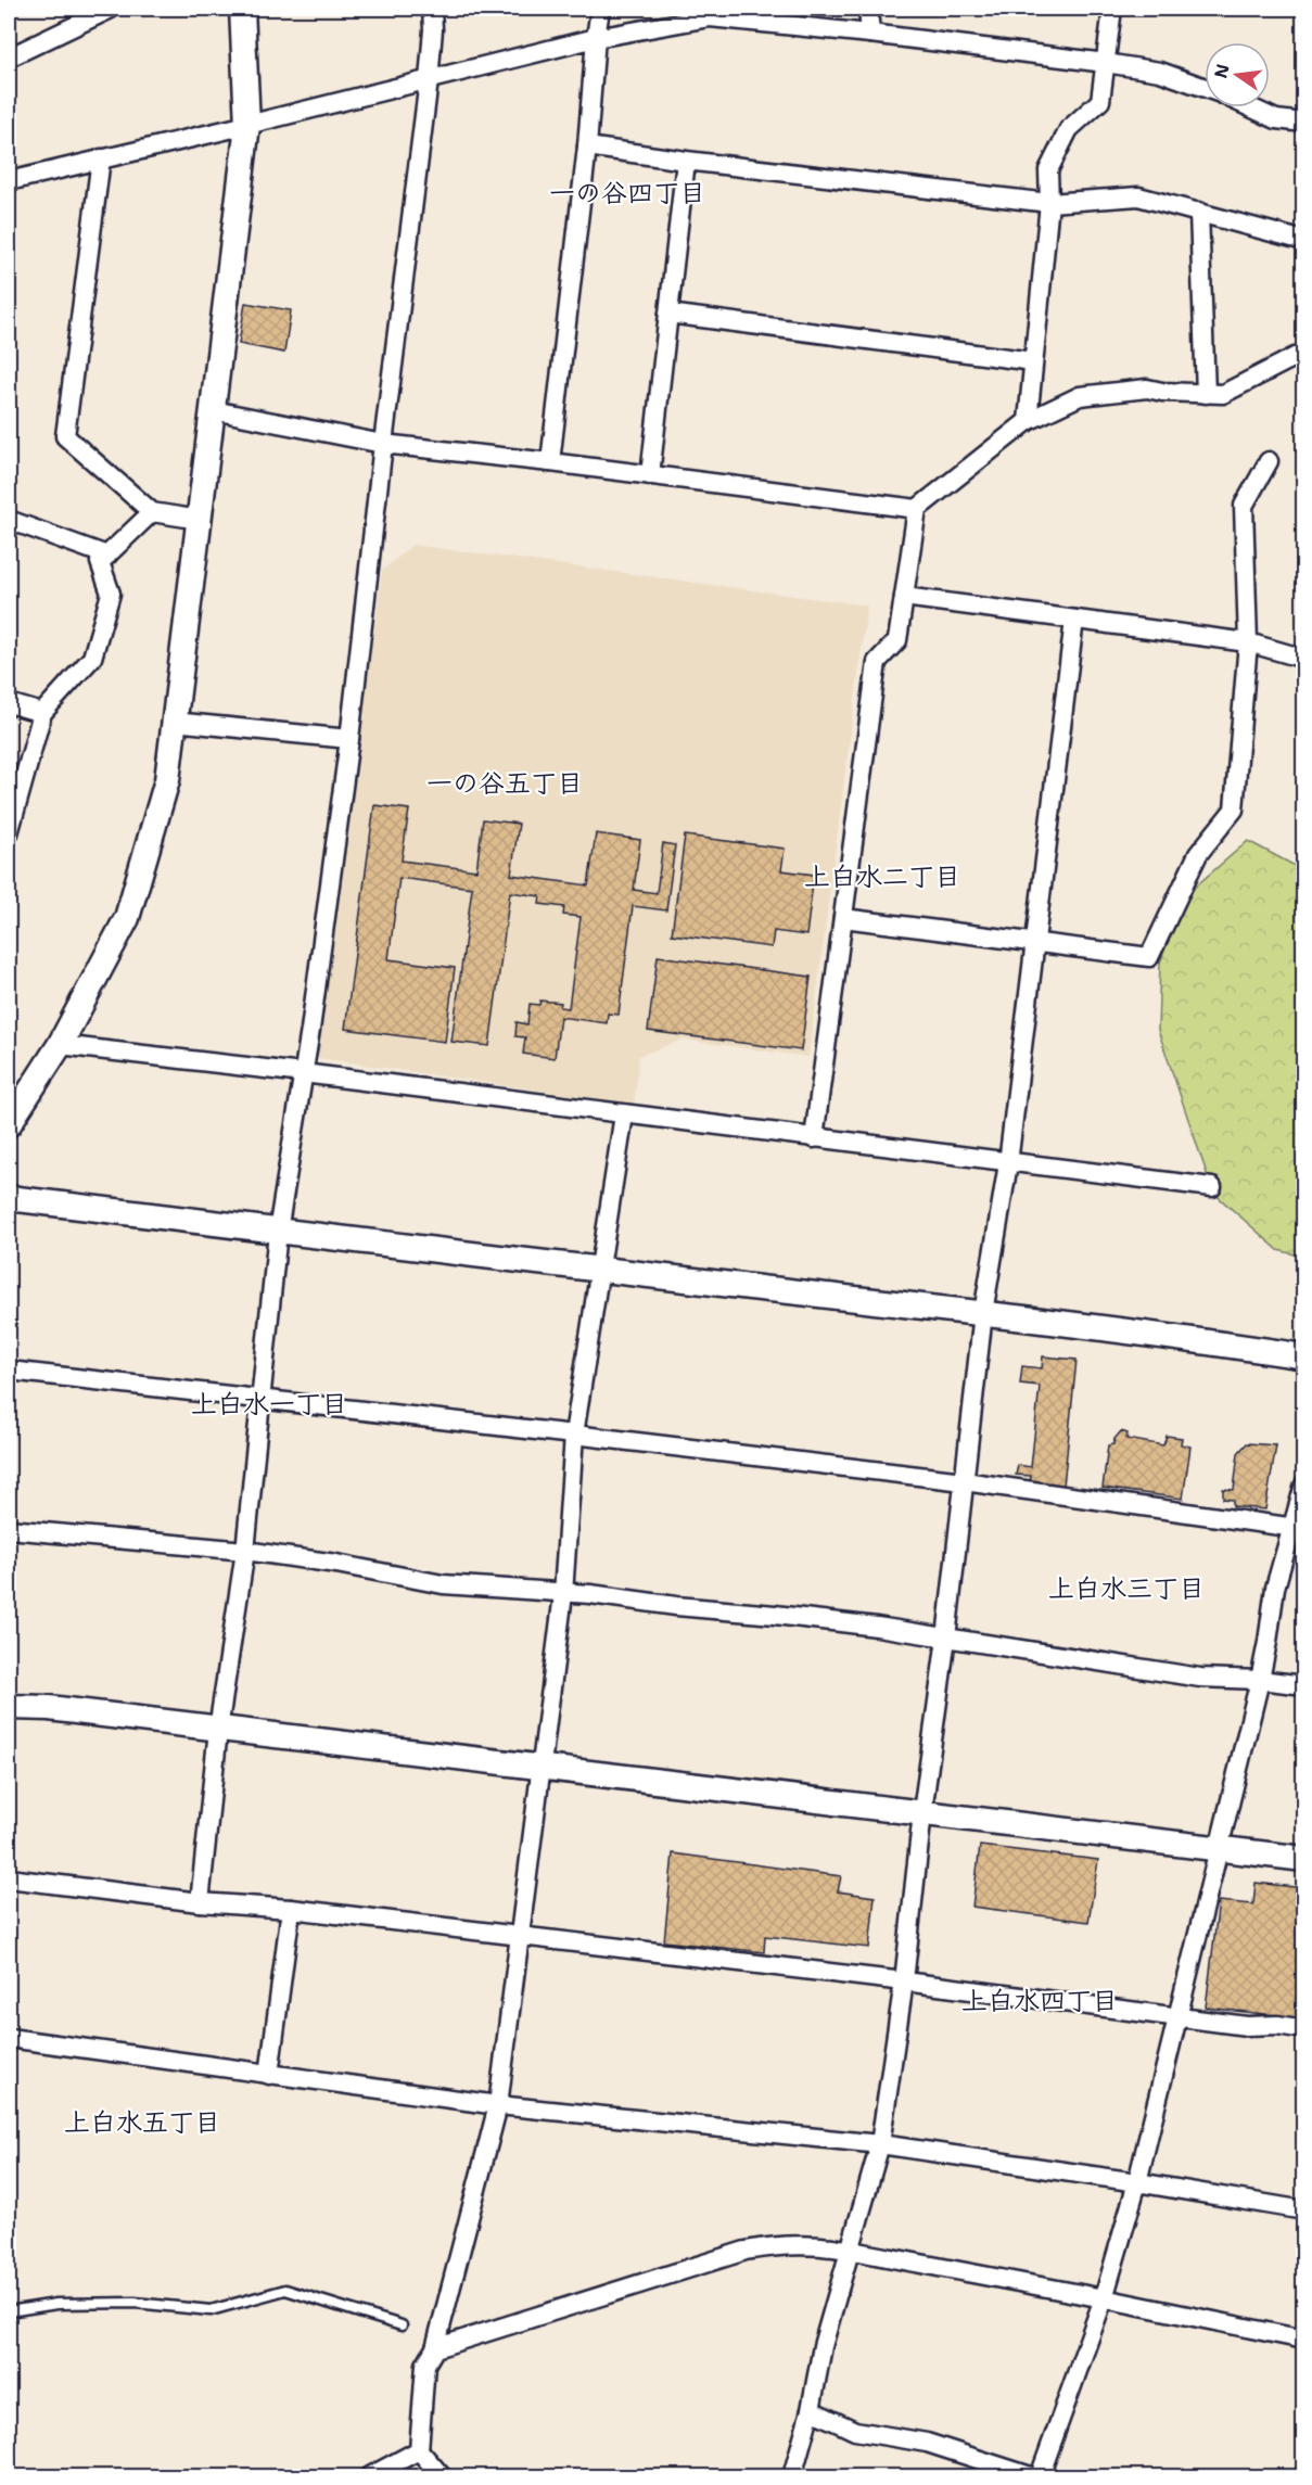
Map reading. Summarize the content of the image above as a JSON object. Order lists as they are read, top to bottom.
{
  "districts": [
    "一の谷四丁目",
    "一の谷五丁目",
    "上白水二丁目",
    "上白水一丁目",
    "上白水三丁目",
    "上白水四丁目",
    "上白水五丁目"
  ],
  "north": "left"
}
